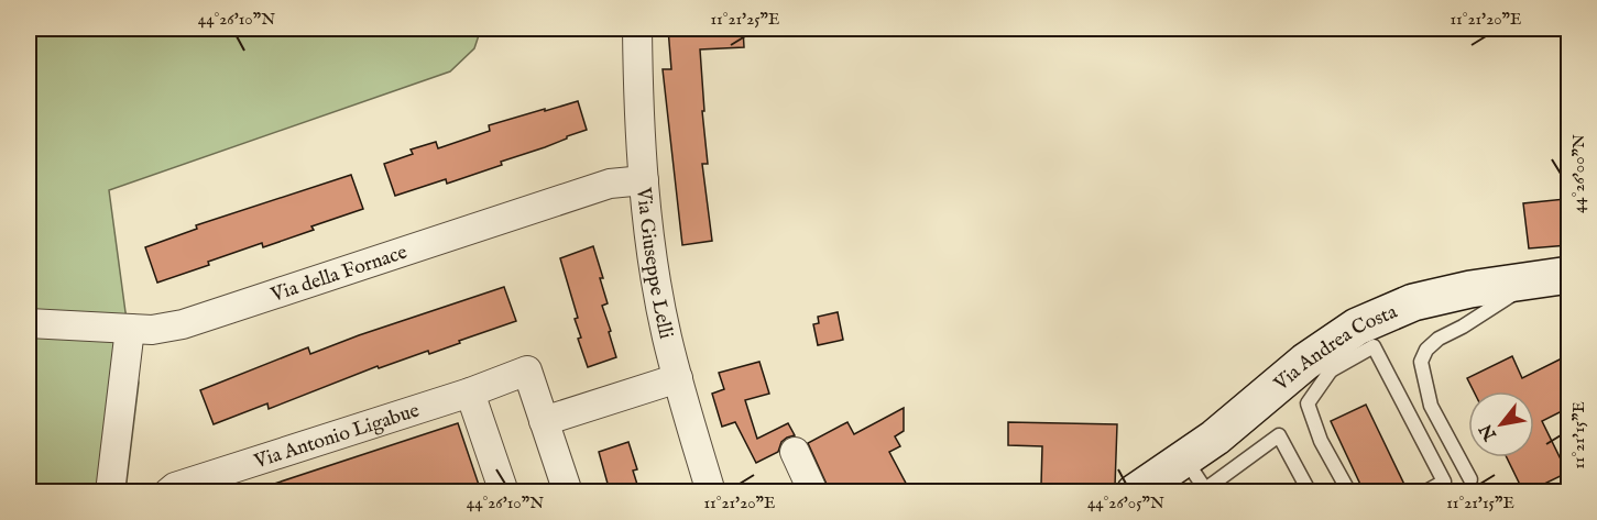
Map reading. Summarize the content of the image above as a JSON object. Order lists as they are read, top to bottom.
{
  "streets": {
    "main road": ["Via Andrea Costa"],
    "street": ["Via Giuseppe Lelli", "Via della Fornace", "Via Antonio Ligabue"]
  },
  "crossings": [
    ["Via Giuseppe Lelli", "Via della Fornace"]
  ],
  "north": "bottom left",
  "coordinates": [
    "44°26'10\"N",
    "11°21'25\"E",
    "11°21'20\"E",
    "44°26'00\"N",
    "11°21'15\"E",
    "44°26'05\"N"
  ]
}
